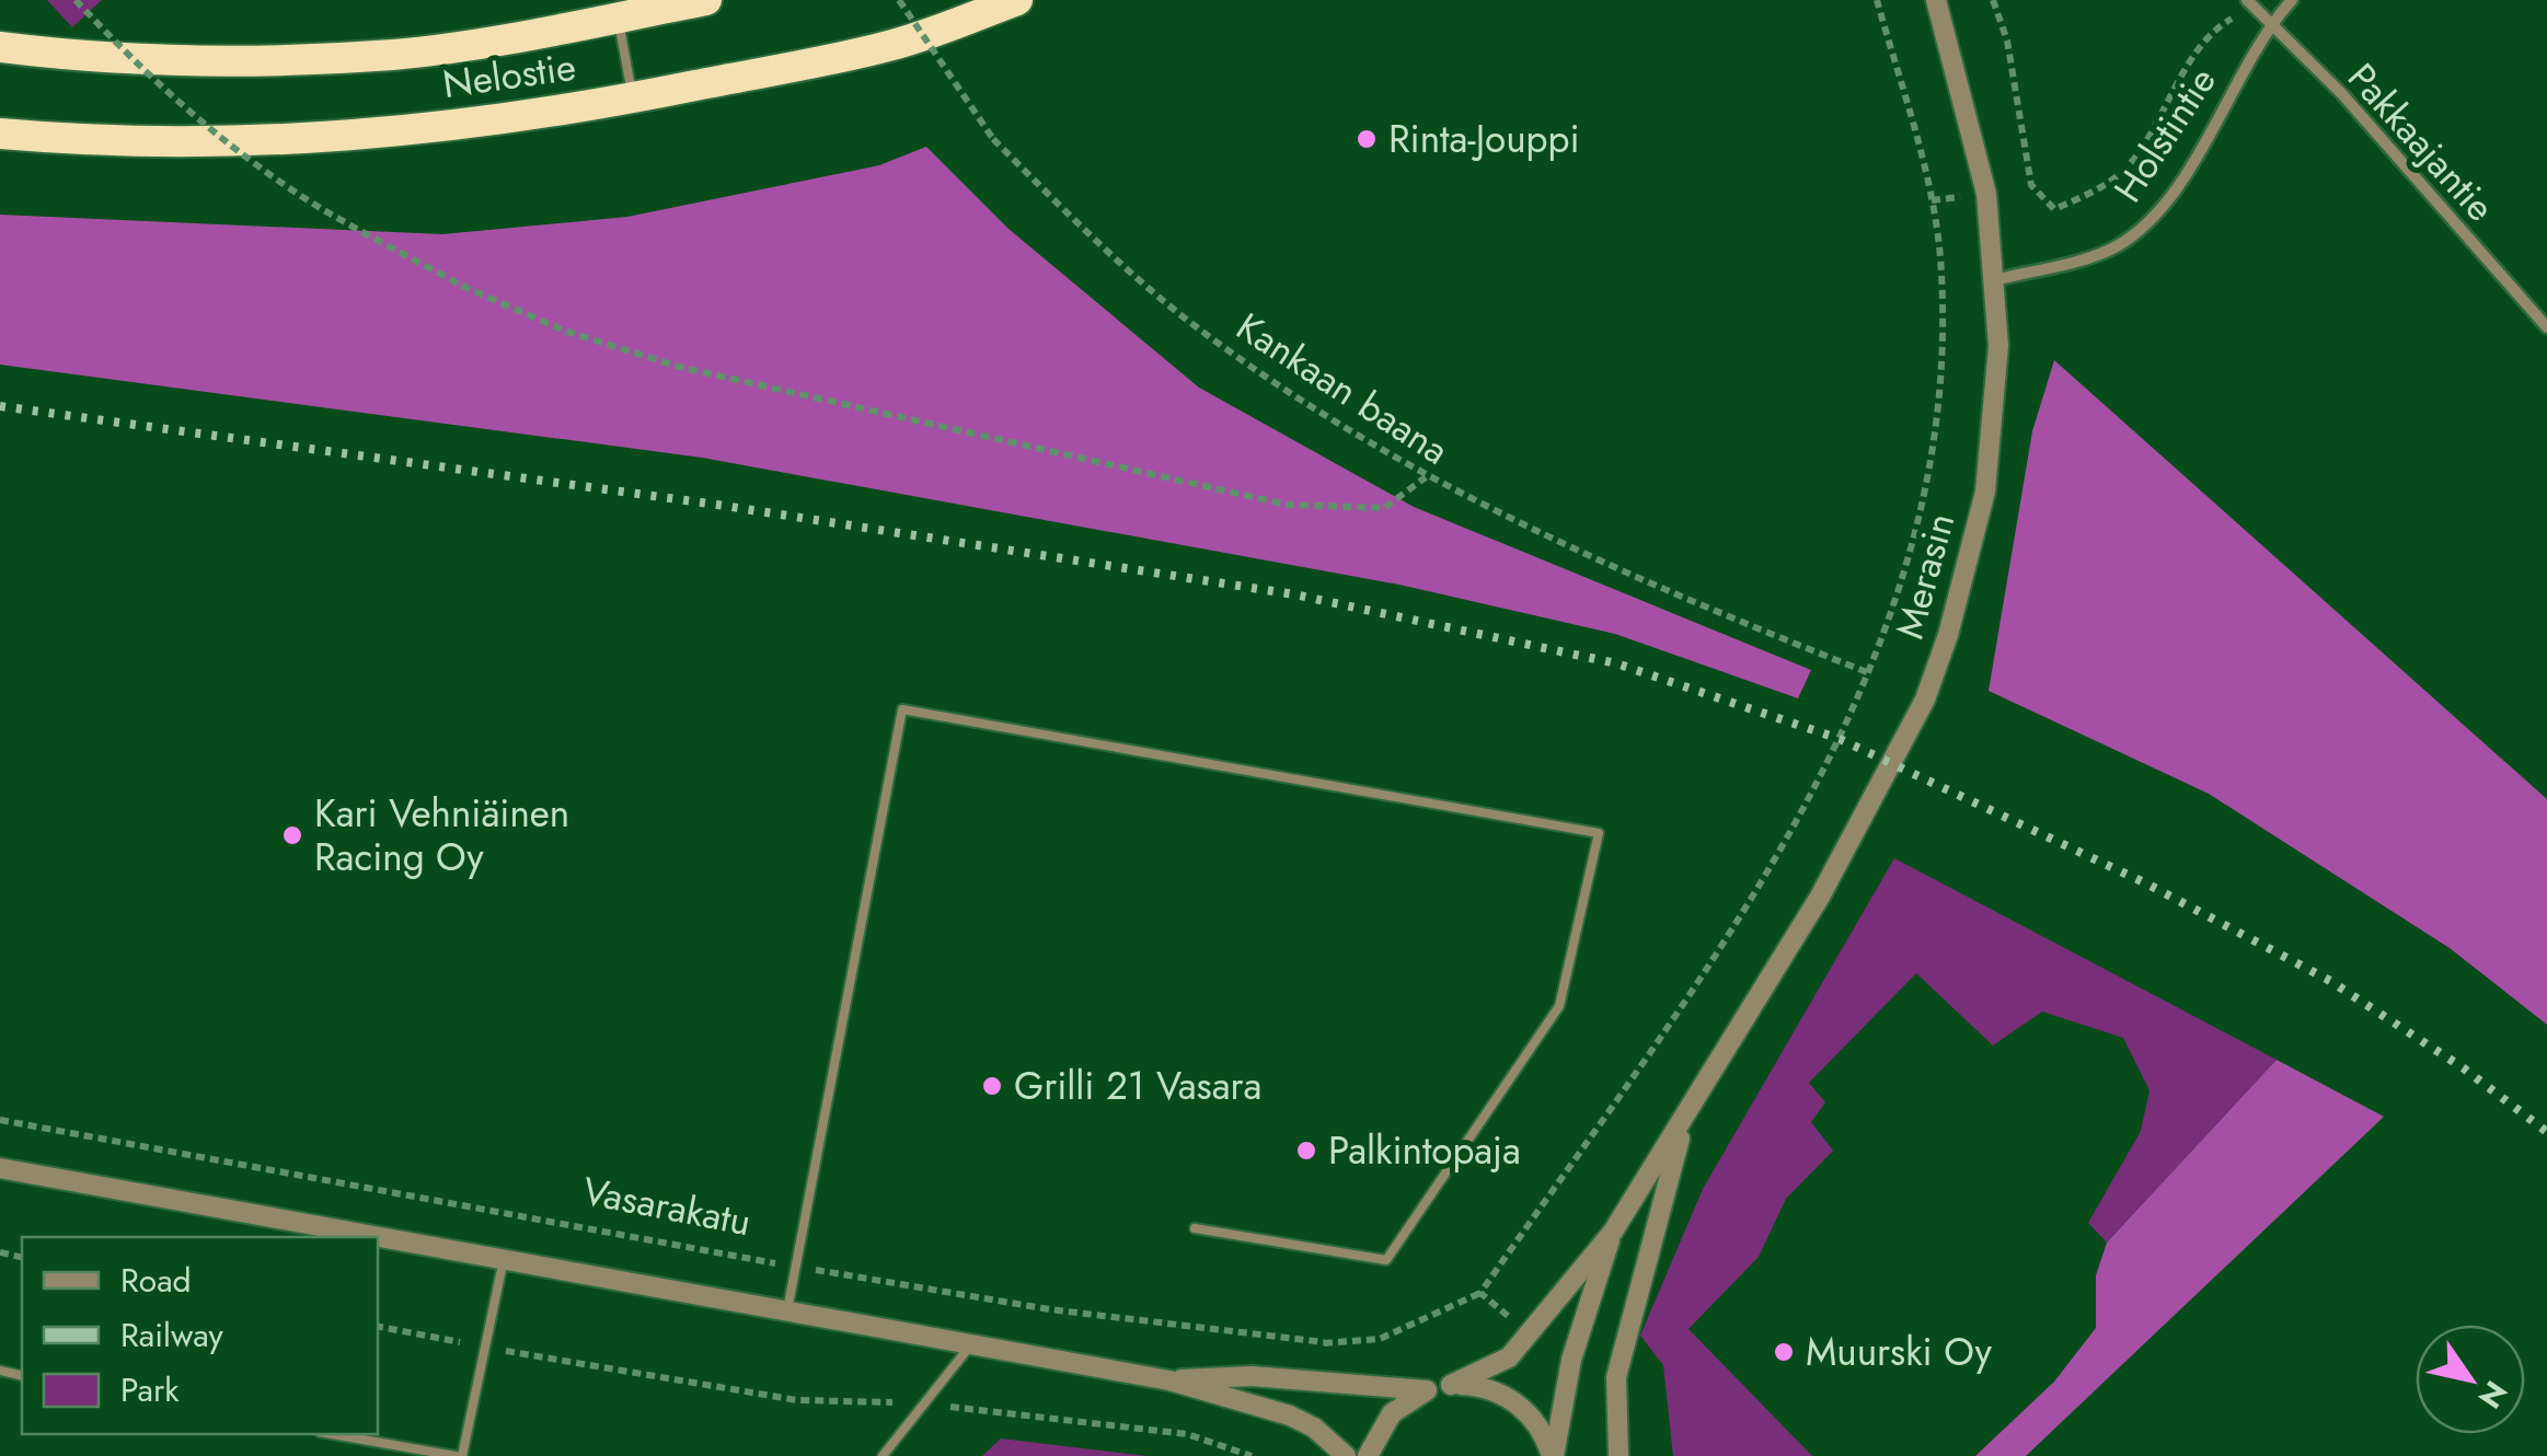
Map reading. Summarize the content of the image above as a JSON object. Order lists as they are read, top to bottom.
{
  "streets": {
    "highway": ["Nelostie"],
    "street": ["Holstintie", "Pakkaajantie", "Merasin"],
    "path": ["Kankaan baana", "Vasarakatu"]
  },
  "crossings": [
    ["Holstintie", "Pakkaajantie"],
    ["Holstintie", "Merasin"]
  ],
  "places": [
    "Rinta-Jouppi",
    "Kari Vehniäinen Racing Oy",
    "Grilli 21 Vasara",
    "Palkintopaja",
    "Muurski Oy"
  ],
  "legend": ["Road", "Railway", "Park"],
  "north": "bottom right"
}
